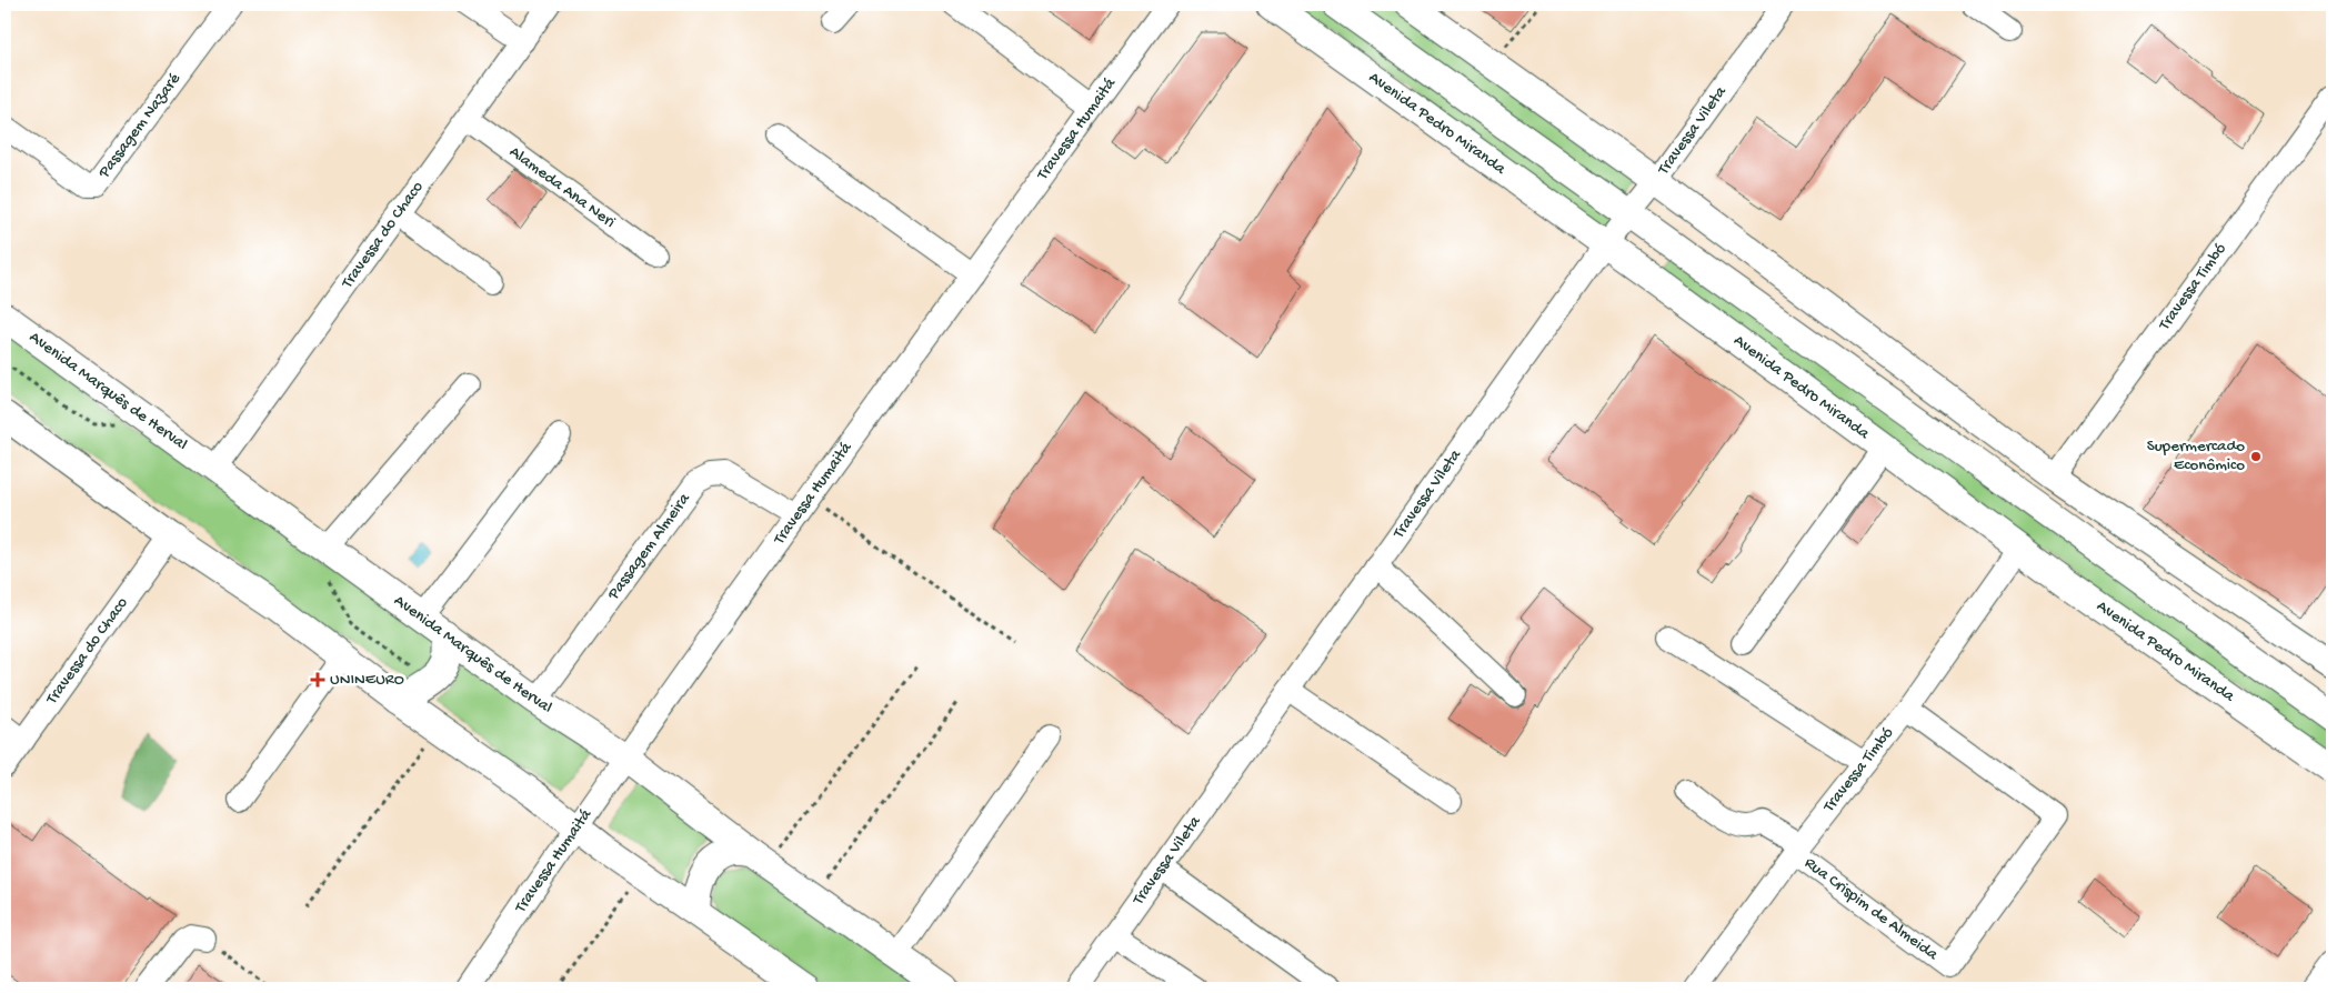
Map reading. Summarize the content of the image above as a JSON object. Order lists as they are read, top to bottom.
{
  "streets": {
    "main road": ["Avenida Pedro Miranda", "Avenida Marquês de Herval"],
    "street": [
      "Passagem Nazaré",
      "Travessa Humaitá",
      "Travessa Vileta",
      "Alameda Ana Neri",
      "Travessa do Chaco",
      "Travessa Timbó",
      "Passagem Almeira",
      "Rua Crispim de Almeida"
    ]
  },
  "crossings": [
    ["Avenida Pedro Miranda", "Travessa Vileta"],
    ["Avenida Pedro Miranda", "Travessa Timbó"],
    ["Travessa Humaitá", "Avenida Marquês de Herval"],
    ["Travessa Humaitá", "Passagem Almeira"],
    ["Alameda Ana Neri", "Travessa do Chaco"],
    ["Travessa do Chaco", "Avenida Marquês de Herval"],
    ["Travessa Timbó", "Rua Crispim de Almeida"],
    ["Avenida Marquês de Herval", "Passagem Almeira"]
  ],
  "places": {
    "other": ["Supermercado Econômico"],
    "health": ["UNINEURO"]
  }
}
